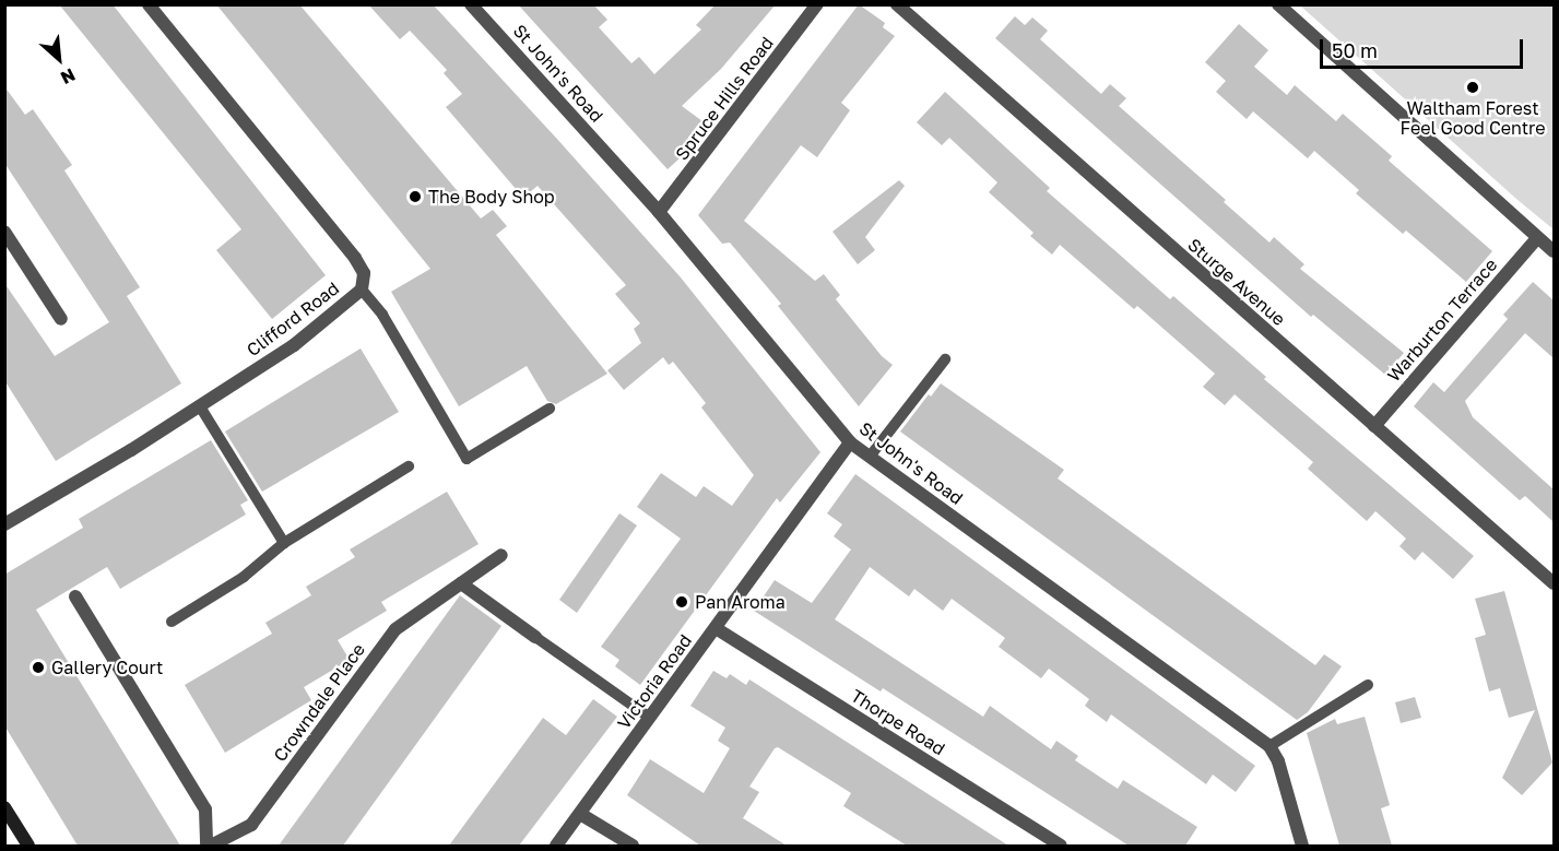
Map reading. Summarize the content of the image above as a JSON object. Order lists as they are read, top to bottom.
{
  "streets": {
    "street": [
      "St John's Road",
      "Spruce Hills Road",
      "Sturge Avenue",
      "Clifford Road",
      "Warburton Terrace",
      "Victoria Road",
      "Crowndale Place",
      "Thorpe Road"
    ]
  },
  "crossings": [
    ["St John's Road", "Spruce Hills Road"],
    ["St John's Road", "Victoria Road"],
    ["Sturge Avenue", "Warburton Terrace"],
    ["Victoria Road", "Thorpe Road"]
  ],
  "places": [
    "Waltham Forest Feel Good Centre",
    "The Body Shop",
    "Pan Aroma",
    "Gallery Court"
  ],
  "scale_bar": "50 m",
  "north": "bottom right"
}
